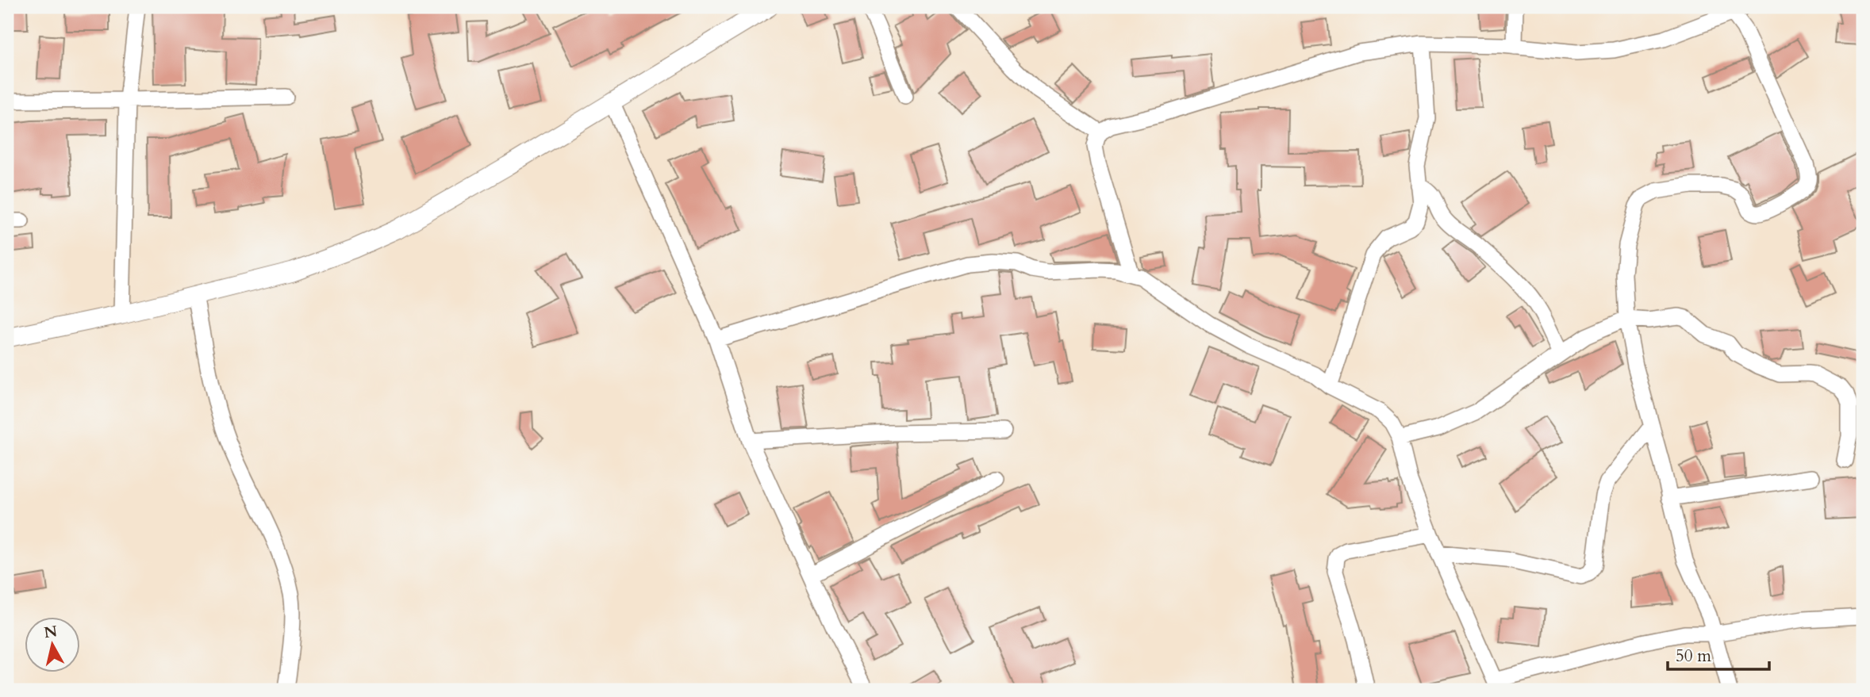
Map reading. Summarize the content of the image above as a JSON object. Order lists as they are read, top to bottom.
{
  "scale_bar": "50 m",
  "north": "top"
}
